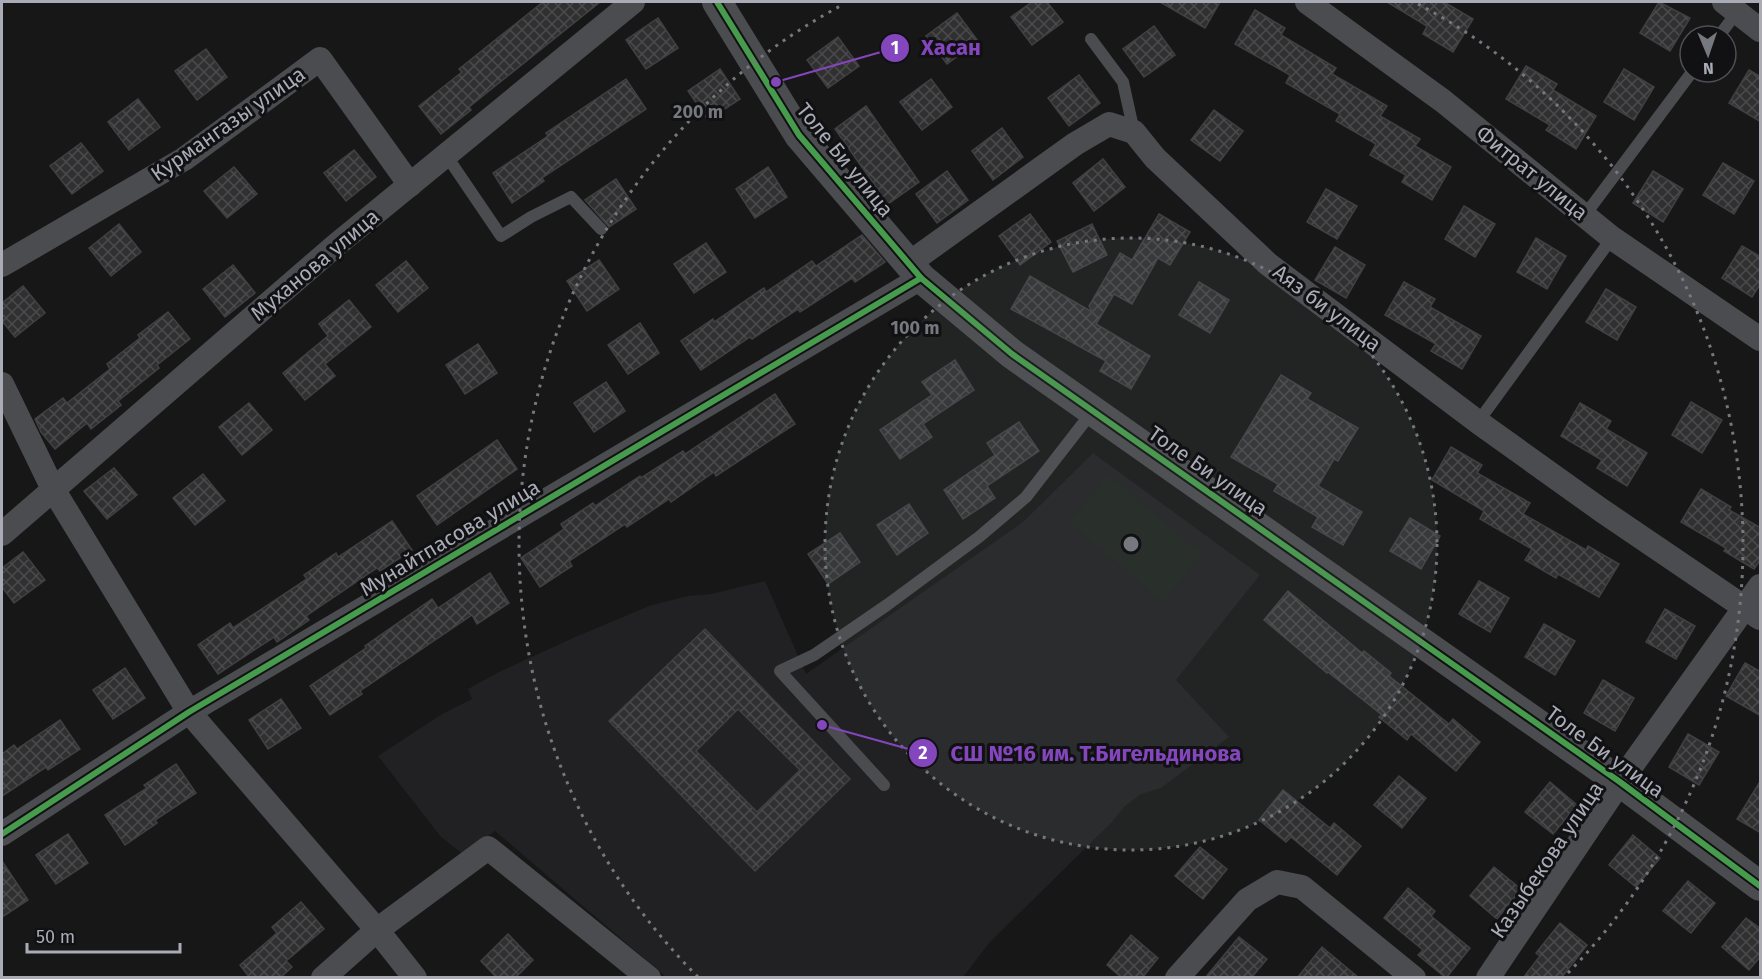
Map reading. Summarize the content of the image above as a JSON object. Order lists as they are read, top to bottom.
{
  "streets": {
    "street": [
      "Курмангазы улица",
      "Толе Би улица",
      "Фитрат улица",
      "Муханова улица",
      "Аяз би улица",
      "Мунайтпасова улица",
      "Казыбекова улица"
    ]
  },
  "crossings": [
    ["Курмангазы улица", "Муханова улица"],
    ["Толе Би улица", "Мунайтпасова улица"],
    ["Толе Би улица", "Казыбекова улица"],
    ["Аяз би улица", "Казыбекова улица"]
  ],
  "places": ["Хасан", "СШ №16 им. Т.Бигельдинова"],
  "scale_bar": "50 m",
  "north": "bottom",
  "rings": ["200 m", "100 m"]
}
